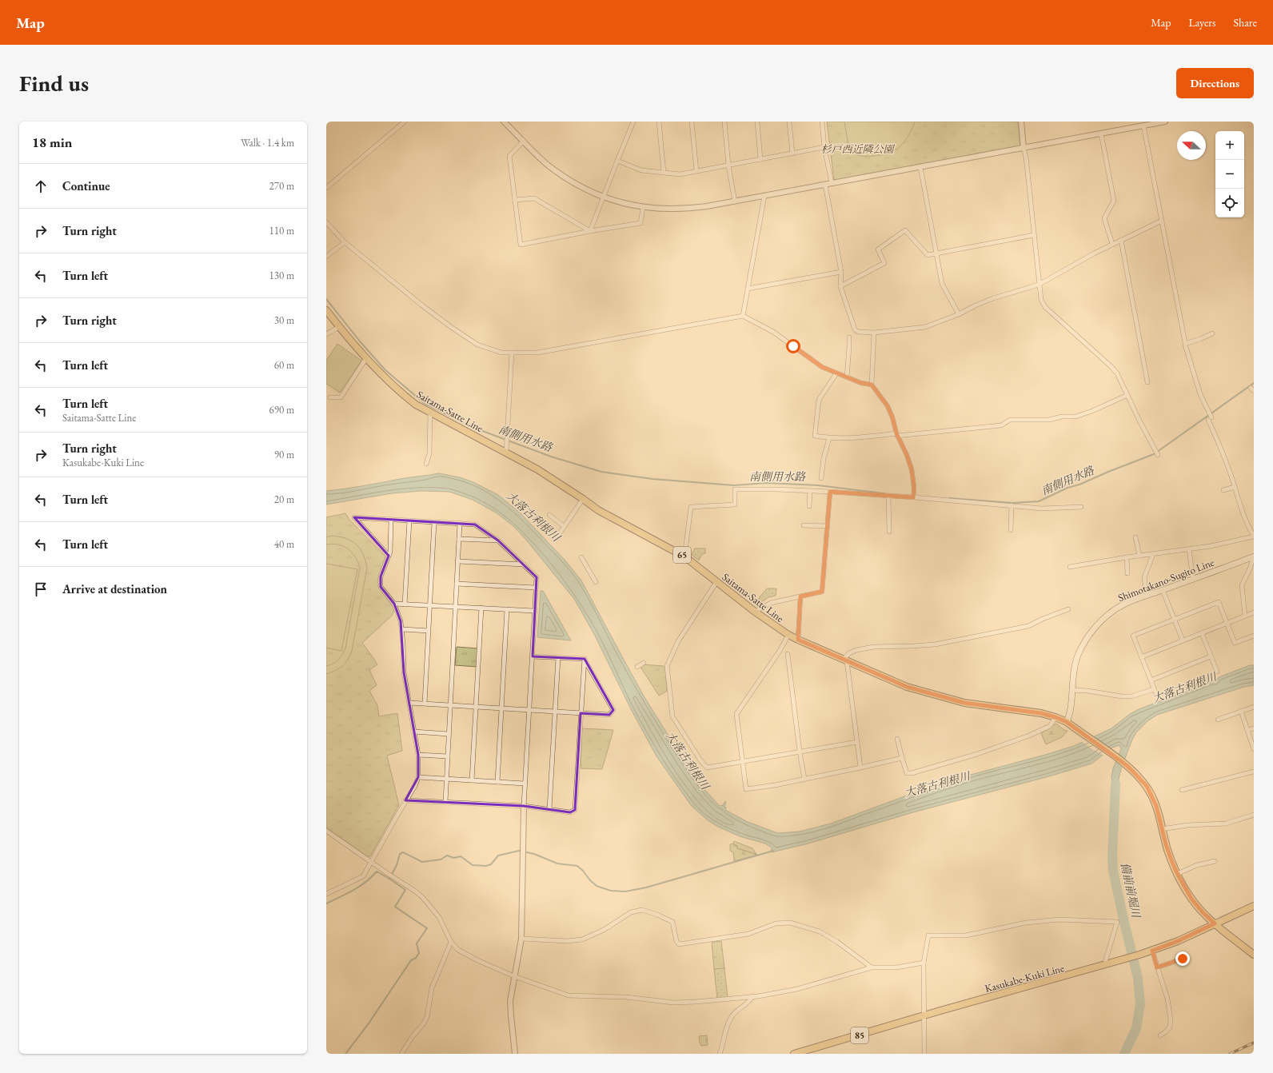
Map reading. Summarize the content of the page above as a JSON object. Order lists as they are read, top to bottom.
{
  "streets": {
    "main road": [
      "Saitama-Satte Line",
      "65",
      "Shimotakano-Sugito Line",
      "Kasukabe-Kuki Line",
      "85"
    ]
  },
  "crossings": [
    ["Saitama-Satte Line", "Shimotakano-Sugito Line"],
    ["Saitama-Satte Line", "Kasukabe-Kuki Line"]
  ],
  "water": ["南側用水路", "大落古利根川", "備前前堀川"],
  "parks": ["杉戸西近隣公園"],
  "north": "left",
  "page": {
    "header": "Map",
    "nav": ["Map", "Layers", "Share"],
    "buttons": "Directions",
    "title": "Find us",
    "heading": ["18 min", "Walk · 1.4 km"],
    "map_buttons": ["+", "−"],
    "list": [
      ["Continue", "270 m"],
      ["Turn right", "110 m"],
      ["Turn left", "130 m"],
      ["Turn right", "30 m"],
      ["Turn left", "60 m"],
      ["Turn left", "Saitama-Satte Line", "690 m"],
      ["Turn right", "Kasukabe-Kuki Line", "90 m"],
      ["Turn left", "20 m"],
      ["Turn left", "40 m"],
      "Arrive at destination"
    ]
  }
}
